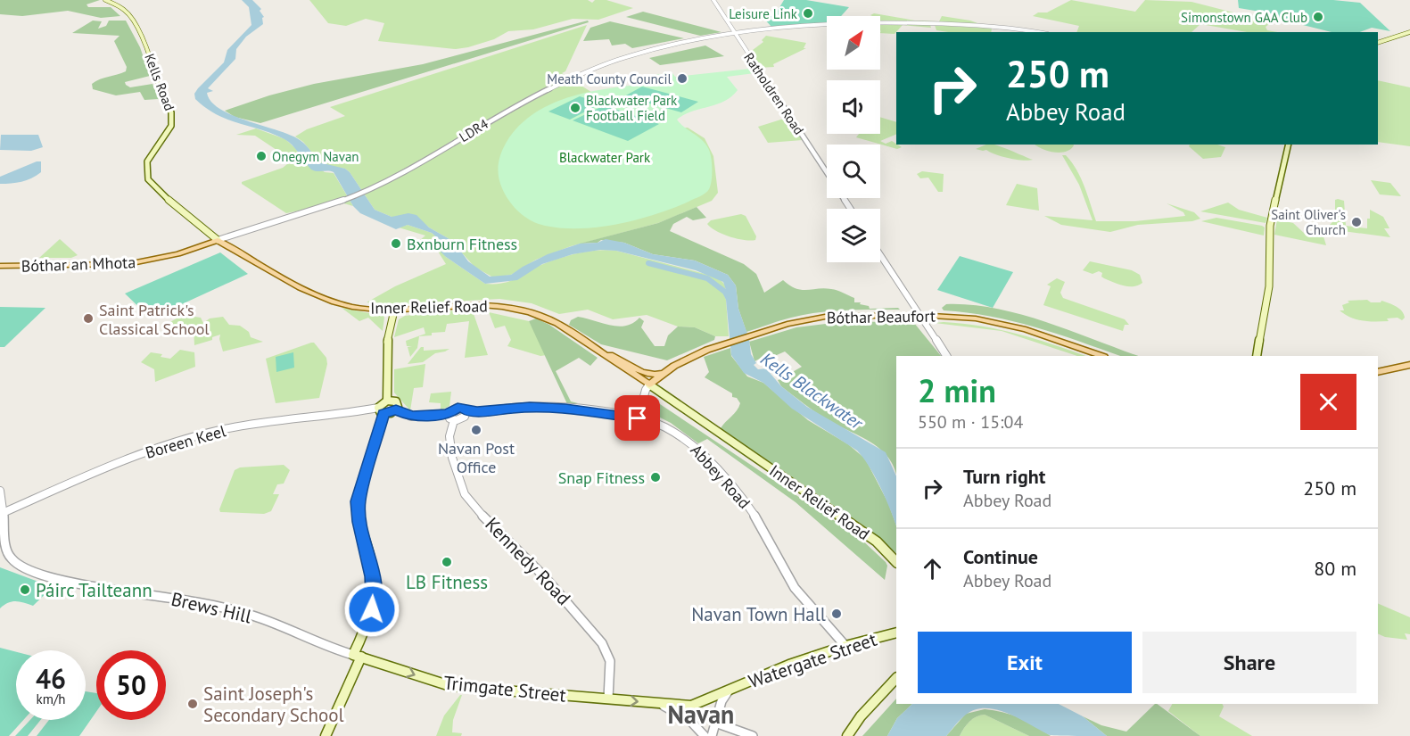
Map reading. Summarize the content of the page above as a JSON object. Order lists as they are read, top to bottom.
{
  "streets": {
    "main road": [
      "Kells Road",
      "Bóthar an Mhota",
      "Inner Relief Road",
      "Bóthar Beaufort",
      "Watergate Street",
      "Trimgate Street"
    ],
    "street": [
      "Ratholdren Road",
      "LDR4",
      "Boreen Keel",
      "Abbey Road",
      "Kennedy Road",
      "Brews Hill"
    ]
  },
  "crossings": [
    ["Kells Road", "LDR4"],
    ["Kells Road", "Bóthar an Mhota"],
    ["Kells Road", "Inner Relief Road"],
    ["Ratholdren Road", "LDR4"],
    ["LDR4", "Bóthar an Mhota"],
    ["LDR4", "Inner Relief Road"],
    ["Bóthar an Mhota", "Inner Relief Road"],
    ["Inner Relief Road", "Bóthar Beaufort"],
    ["Boreen Keel", "Brews Hill"],
    ["Abbey Road", "Kennedy Road"],
    ["Abbey Road", "Watergate Street"],
    ["Kennedy Road", "Trimgate Street"],
    ["Brews Hill", "Trimgate Street"],
    ["Watergate Street", "Trimgate Street"]
  ],
  "one_way": ["Trimgate Street"],
  "districts": ["Navan"],
  "water": ["Kells Blackwater"],
  "parks": ["Blackwater Park"],
  "places": [
    "Leisure Link",
    "Simonstown GAA Club",
    "Meath County Council",
    "Blackwater Park Football Field",
    "Onegym Navan",
    "Saint Oliver's Church",
    "Bxnburn Fitness",
    "Saint Patrick's Classical School",
    "Navan Post Office",
    "Snap Fitness",
    "LB Fitness",
    "Páirc Tailteann",
    "Navan Town Hall",
    "Saint Joseph's Secondary School"
  ],
  "north": "top right",
  "page": {
    "turn": ["250 m", "Abbey Road"],
    "heading": ["2 min", "550 m · 15:04"],
    "list": [
      {
        "name": "Turn right",
        "note": "Abbey Road",
        "value": "250 m"
      },
      {
        "name": "Continue",
        "note": "Abbey Road",
        "value": "80 m"
      }
    ],
    "buttons": ["Exit", "Share"],
    "speed": "46 km/h",
    "limit": "50"
  }
}
